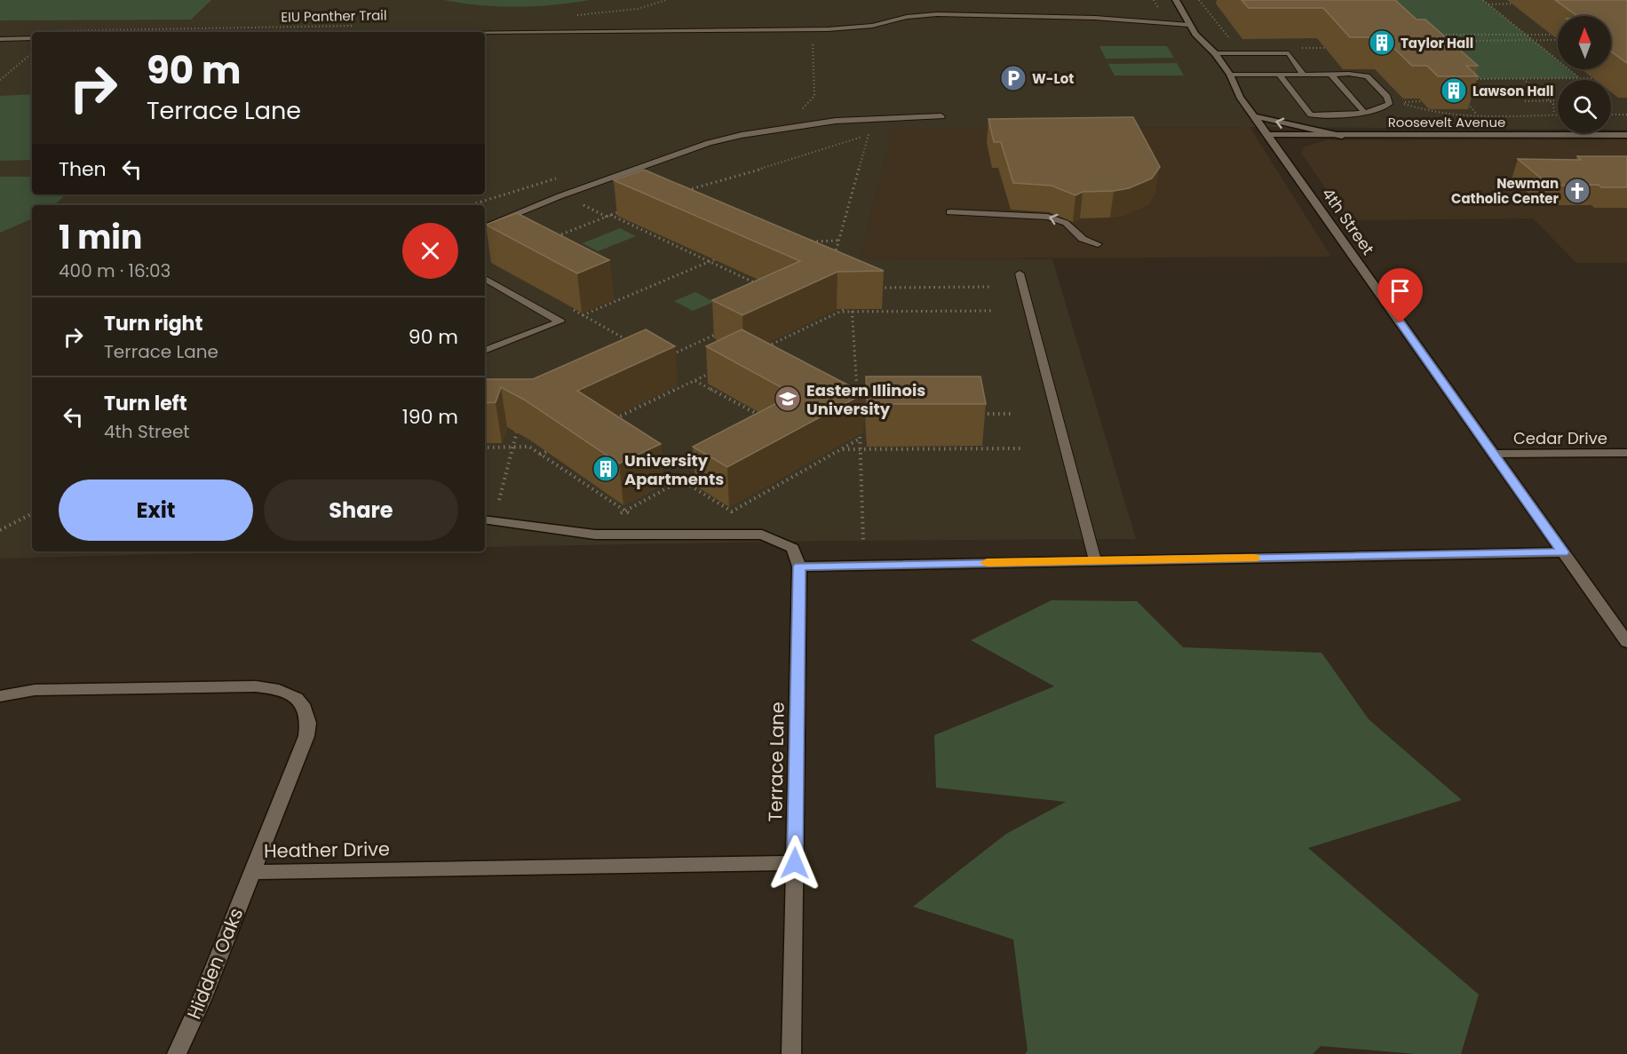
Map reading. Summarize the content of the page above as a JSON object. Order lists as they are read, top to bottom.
{
  "streets": {
    "street": [
      "Roosevelt Avenue",
      "4th Street",
      "Cedar Drive",
      "Terrace Lane",
      "Heather Drive",
      "Hidden Oaks"
    ],
    "path": ["EIU Panther Trail"]
  },
  "crossings": [
    ["Roosevelt Avenue", "4th Street"],
    ["4th Street", "Cedar Drive"],
    ["Terrace Lane", "Heather Drive"],
    ["Heather Drive", "Hidden Oaks"]
  ],
  "places": {
    "building": ["Taylor Hall", "Lawson Hall", "University Apartments"],
    "parking": ["W-Lot"],
    "church": ["Newman Catholic Center"],
    "school or university": ["Eastern Illinois University"]
  },
  "north": "top",
  "page": {
    "turn": ["90 m", "Terrace Lane"],
    "then": "Then",
    "heading": ["1 min", "400 m · 16:03"],
    "list": [
      {
        "name": "Turn right",
        "note": "Terrace Lane",
        "value": "90 m"
      },
      {
        "name": "Turn left",
        "note": "4th Street",
        "value": "190 m"
      }
    ],
    "buttons": ["Exit", "Share"]
  }
}
